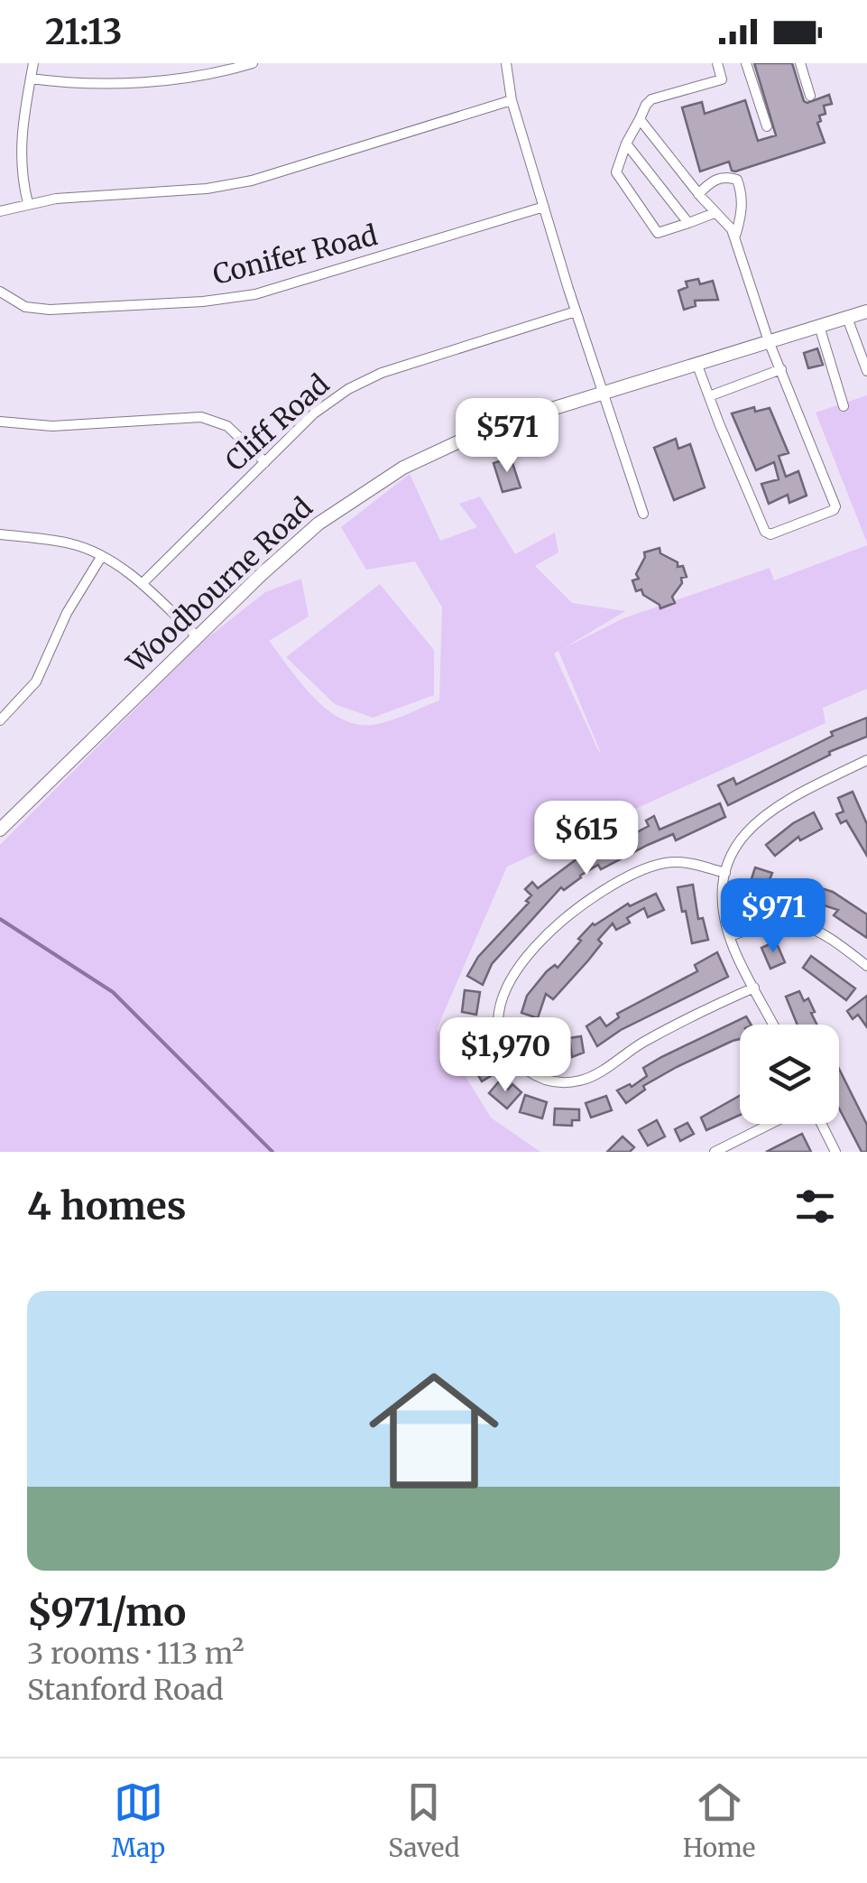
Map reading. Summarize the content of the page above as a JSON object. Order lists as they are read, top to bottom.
{
  "streets": {
    "main road": ["Woodbourne Road"],
    "street": ["Conifer Road", "Cliff Road"]
  },
  "page": {
    "status": "21:13",
    "price": [
      "$571",
      "$615",
      "$971",
      "$1,970"
    ],
    "heading": "4 homes",
    "list": [
      {
        "name": "$971/mo",
        "note": "3 rooms · 113 m² · Stanford Road"
      }
    ],
    "tabs": ["Map", "Saved", "Home"]
  }
}
